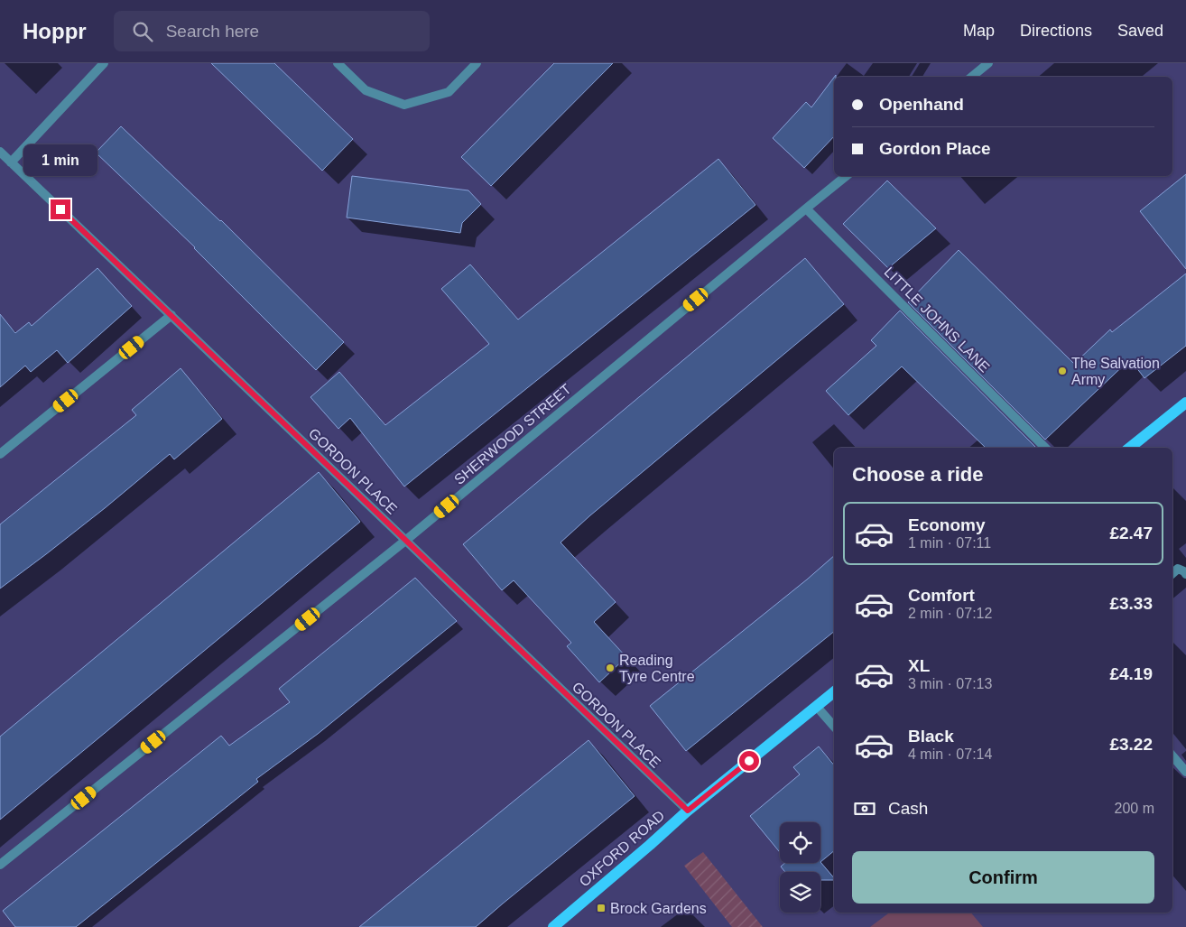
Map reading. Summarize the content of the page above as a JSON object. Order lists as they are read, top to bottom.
{
  "streets": {
    "main road": ["OXFORD ROAD"],
    "street": ["LITTLE JOHNS LANE", "SHERWOOD STREET", "GORDON PLACE"]
  },
  "crossings": [
    ["LITTLE JOHNS LANE", "SHERWOOD STREET"],
    ["SHERWOOD STREET", "GORDON PLACE"],
    ["GORDON PLACE", "OXFORD ROAD"]
  ],
  "places": {
    "other": ["The Salvation Army", "Reading Tyre Centre"],
    "transit": ["Brock Gardens"]
  },
  "page": {
    "header": "Hoppr",
    "search": "Search here",
    "nav": ["Map", "Directions", "Saved"],
    "banner": ["Openhand", "Gordon Place"],
    "bubble": "1 min",
    "heading": "Choose a ride",
    "list": [
      {
        "name": "Economy",
        "note": "1 min · 07:11",
        "value": "£2.47"
      },
      {
        "name": "Comfort",
        "note": "2 min · 07:12",
        "value": "£3.33"
      },
      {
        "name": "XL",
        "note": "3 min · 07:13",
        "value": "£4.19"
      },
      {
        "name": "Black",
        "note": "4 min · 07:14",
        "value": "£3.22"
      }
    ],
    "pay": ["Cash", "200 m"],
    "buttons": "Confirm"
  }
}
